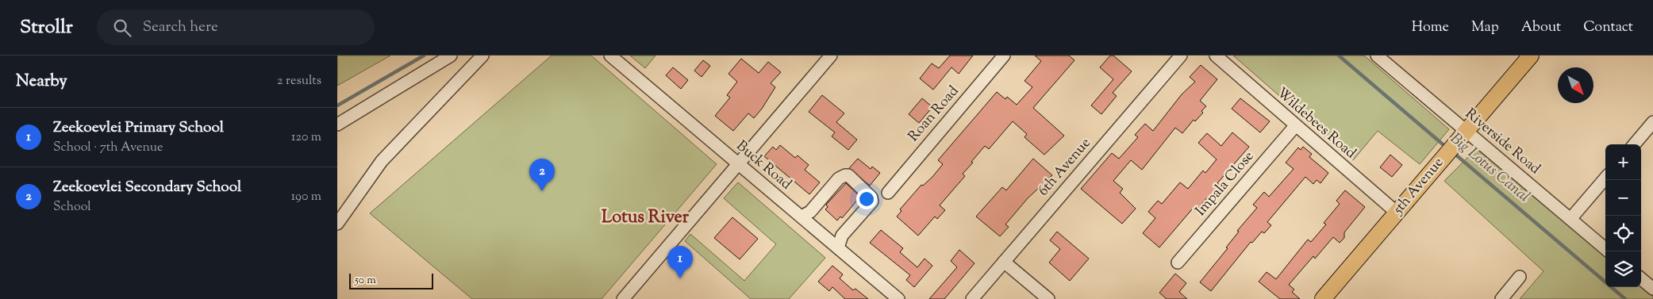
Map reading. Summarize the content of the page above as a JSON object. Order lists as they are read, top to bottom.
{
  "streets": {
    "main road": ["5th Avenue"],
    "street": [
      "Roan Road",
      "Wildebees Road",
      "Riverside Road",
      "Buck Road",
      "6th Avenue",
      "Impala Close"
    ]
  },
  "crossings": [
    ["Wildebees Road", "Impala Close"],
    ["Wildebees Road", "5th Avenue"],
    ["Riverside Road", "5th Avenue"]
  ],
  "districts": ["Lotus River"],
  "water": ["Big Lotus Canal"],
  "scale_bar": "50 m",
  "north": "bottom right",
  "page": {
    "header": "Strollr",
    "search": "Search here",
    "nav": [
      "Home",
      "Map",
      "About",
      "Contact"
    ],
    "heading": ["Nearby", "2 results"],
    "list": [
      {
        "mark": "1",
        "name": "Zeekoevlei Primary School",
        "note": "School · 7th Avenue",
        "value": "120 m"
      },
      {
        "mark": "2",
        "name": "Zeekoevlei Secondary School",
        "note": "School",
        "value": "190 m"
      }
    ],
    "map_buttons": ["+", "−"],
    "pins": ["2", "1"],
    "scale": "50 m"
  }
}
